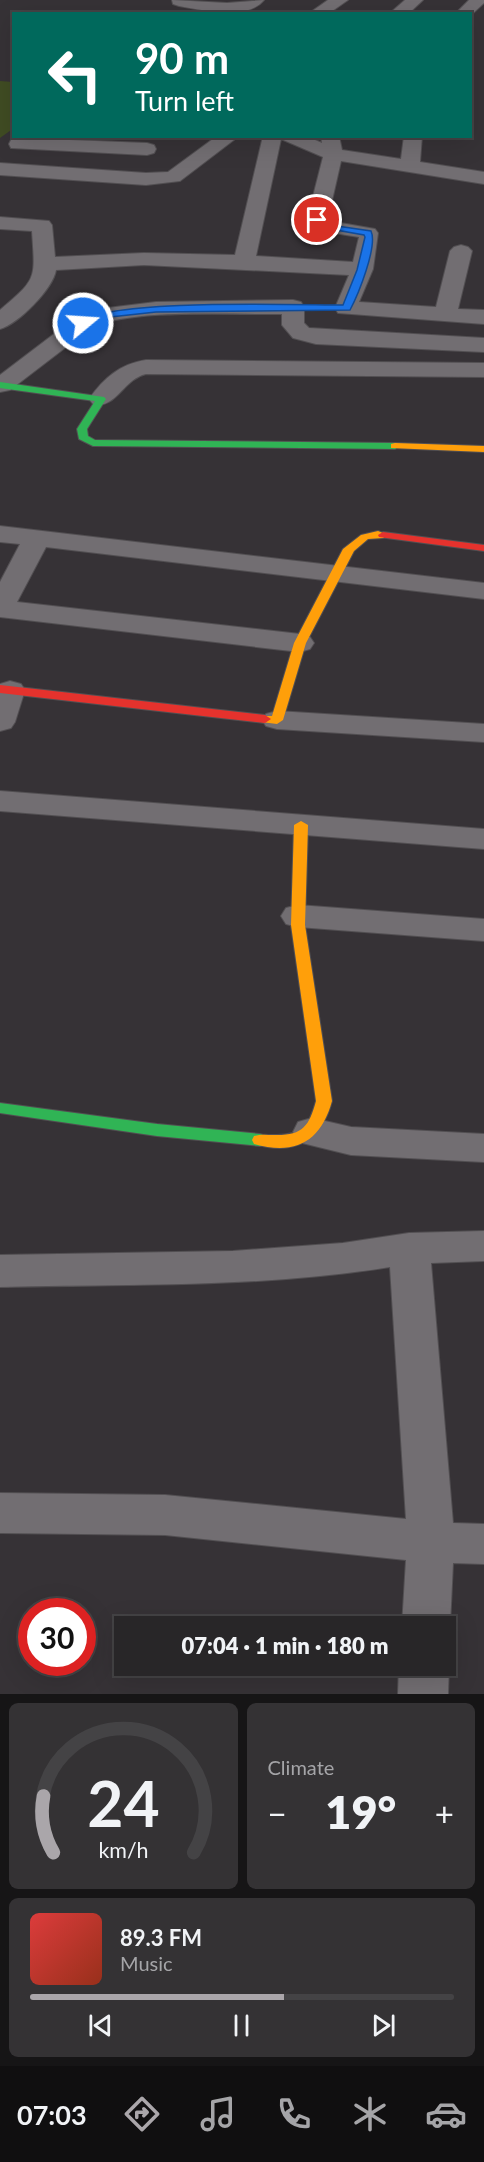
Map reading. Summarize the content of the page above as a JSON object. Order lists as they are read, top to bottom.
{
  "page": {
    "turn": ["90 m", "Turn left"],
    "limit": "30",
    "trip": "07:04 · 1 min · 180 m",
    "tile": "Climate",
    "heat": ["−", "19°", "+"],
    "song": ["89.3 FM", "Music"],
    "tabs": "07:03",
    "gauge": ["24", "km/h"]
  }
}
